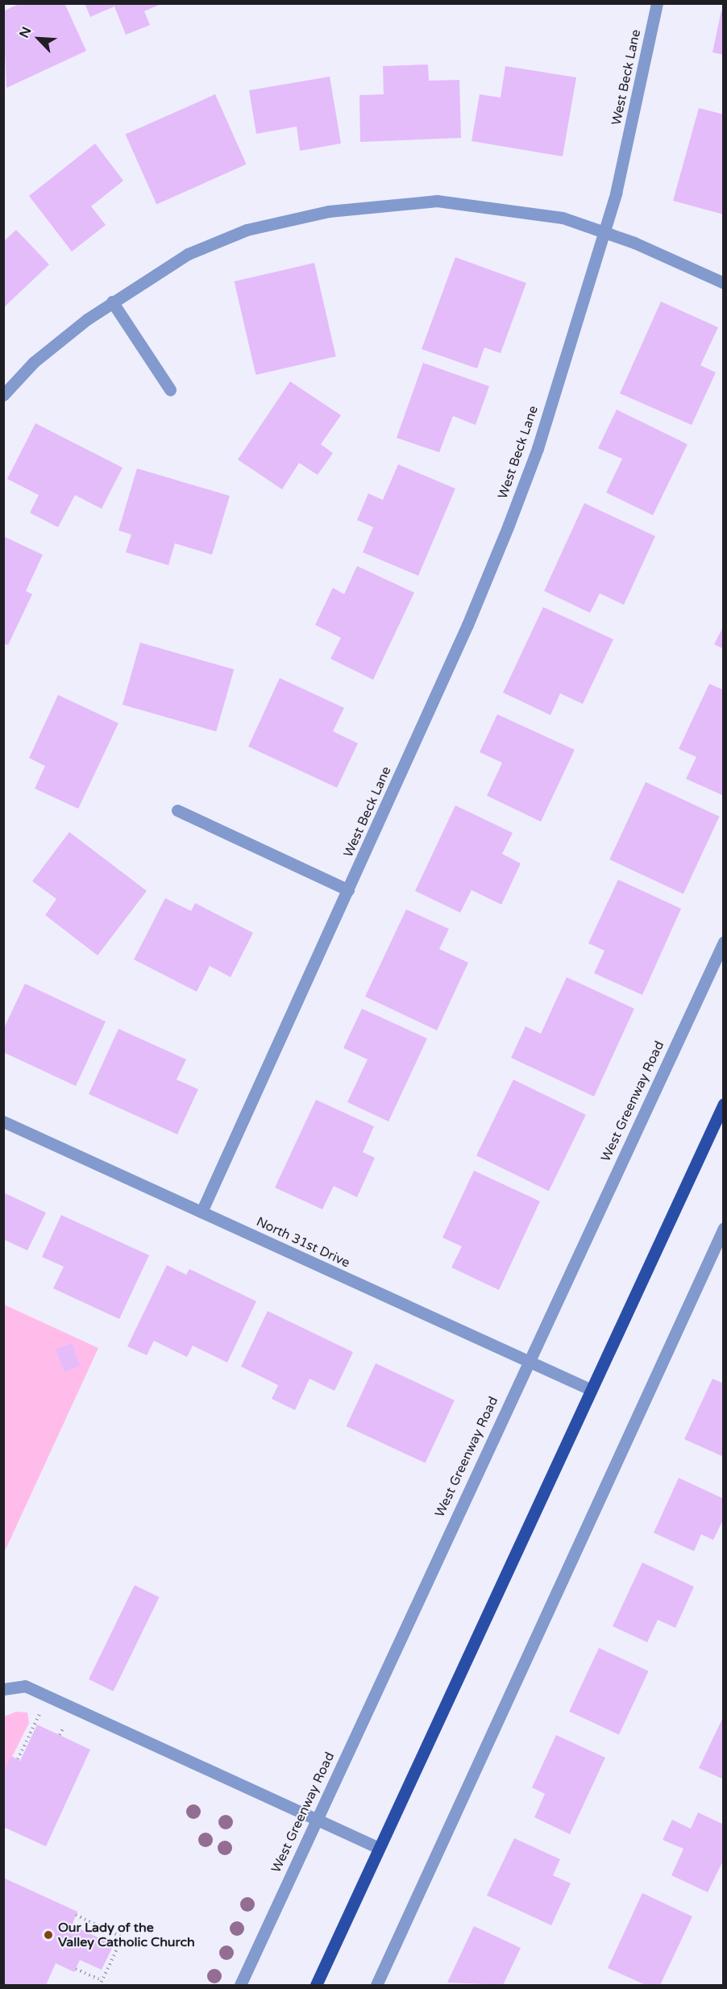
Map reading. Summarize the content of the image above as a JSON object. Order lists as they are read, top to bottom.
{
  "streets": {
    "street": ["West Beck Lane", "West Greenway Road", "North 31st Drive"]
  },
  "crossings": [
    ["West Beck Lane", "North 31st Drive"],
    ["West Greenway Road", "North 31st Drive"]
  ],
  "places": ["Our Lady of the Valley Catholic Church"],
  "north": "top left"
}
